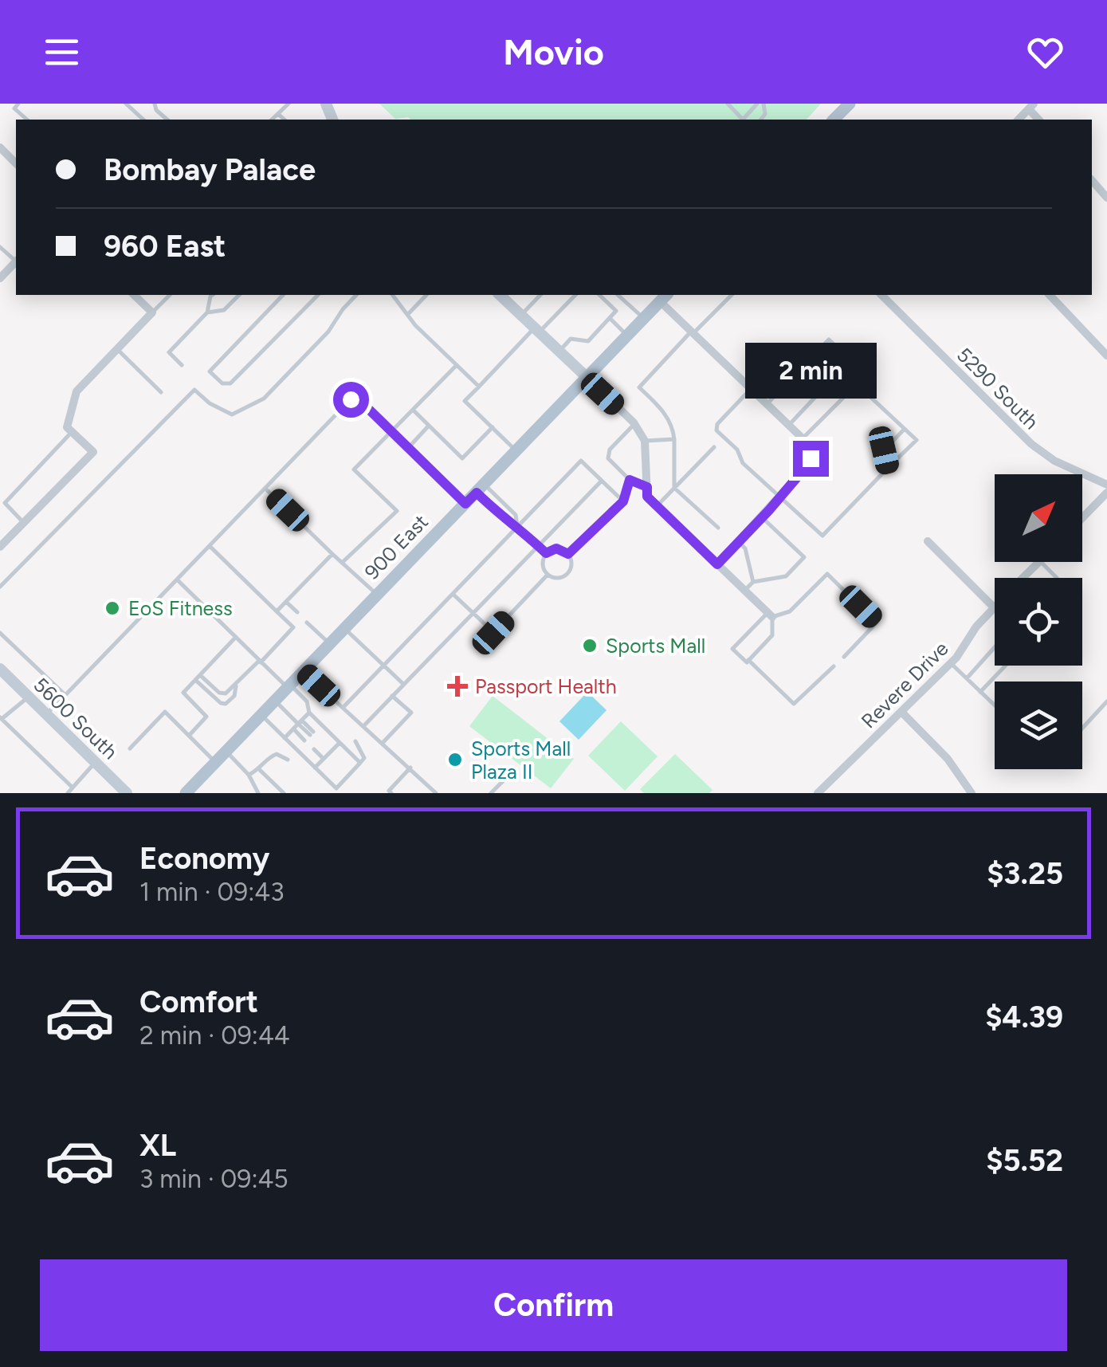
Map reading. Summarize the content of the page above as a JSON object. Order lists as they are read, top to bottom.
{
  "streets": {
    "main road": ["900 East", "5600 South"],
    "street": ["5290 South", "Revere Drive"]
  },
  "places": {
    "other": ["EoS Fitness", "Sports Mall", "Sports Mall Plaza II"],
    "health": ["Passport Health"]
  },
  "north": "top right",
  "page": {
    "header": "Movio",
    "banner": ["Bombay Palace", "960 East"],
    "bubble": "2 min",
    "list": [
      {
        "name": "Economy",
        "note": "1 min · 09:43",
        "value": "$3.25"
      },
      {
        "name": "Comfort",
        "note": "2 min · 09:44",
        "value": "$4.39"
      },
      {
        "name": "XL",
        "note": "3 min · 09:45",
        "value": "$5.52"
      }
    ],
    "buttons": "Confirm"
  }
}
